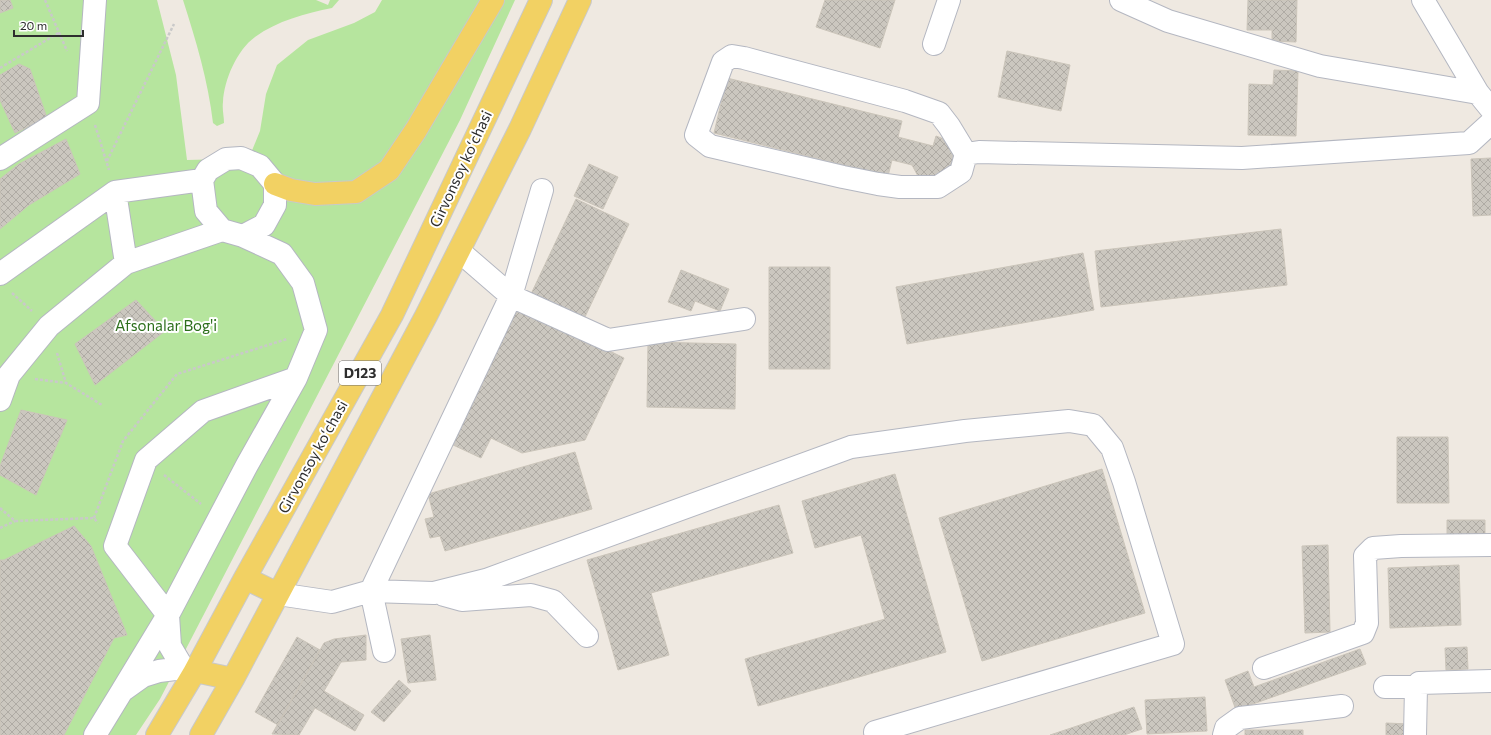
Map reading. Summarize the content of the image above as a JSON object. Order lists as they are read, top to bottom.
{
  "streets": {
    "main road": ["Girvonsoy koʻchasi", "D123"]
  },
  "parks": ["Afsonalar Bog'i"],
  "scale_bar": "20 m"
}
